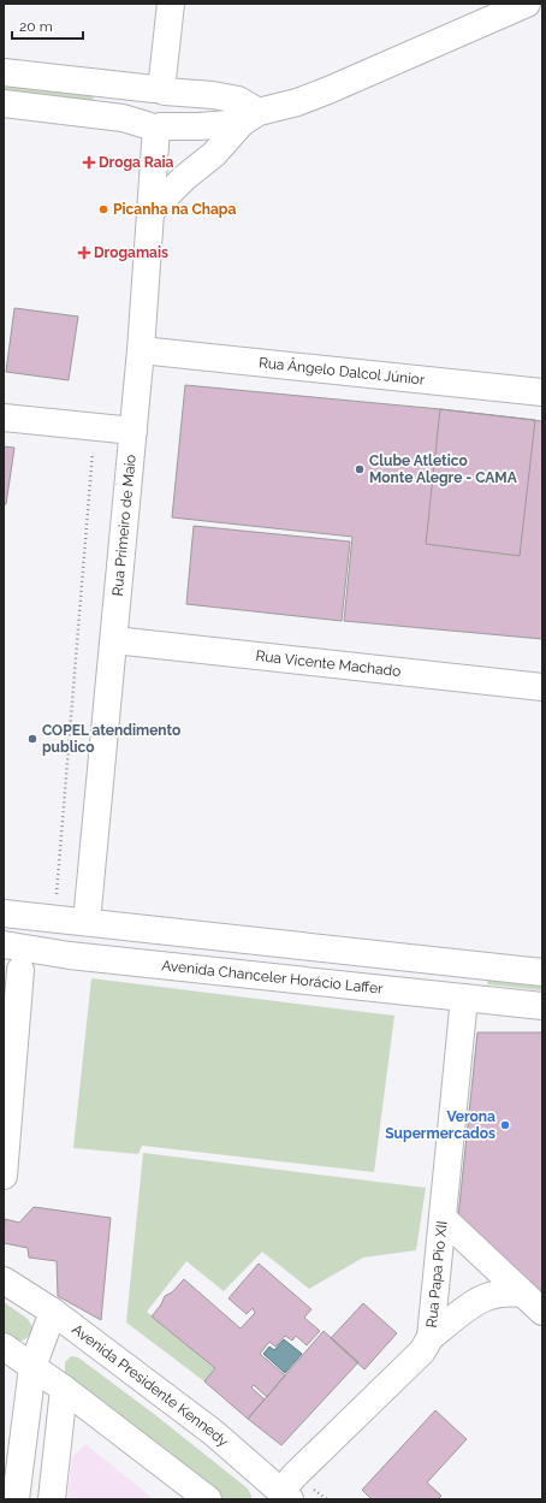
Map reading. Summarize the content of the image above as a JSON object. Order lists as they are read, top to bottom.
{
  "streets": {
    "main road": [
      "Rua Ângelo Dalcol Júnior",
      "Rua Primeiro de Maio",
      "Rua Vicente Machado",
      "Avenida Chanceler Horácio Laffer",
      "Rua Papa Pio XII",
      "Avenida Presidente Kennedy"
    ]
  },
  "crossings": [
    ["Rua Ângelo Dalcol Júnior", "Rua Primeiro de Maio"],
    ["Rua Primeiro de Maio", "Rua Vicente Machado"],
    ["Rua Primeiro de Maio", "Avenida Chanceler Horácio Laffer"],
    ["Avenida Chanceler Horácio Laffer", "Rua Papa Pio XII"],
    ["Rua Papa Pio XII", "Avenida Presidente Kennedy"]
  ],
  "places": {
    "health": ["Droga Raia", "Drogamais"],
    "other": [
      "Picanha na Chapa",
      "Clube Atletico Monte Alegre - CAMA",
      "COPEL atendimento publico",
      "Verona Supermercados"
    ]
  },
  "scale_bar": "20 m"
}
